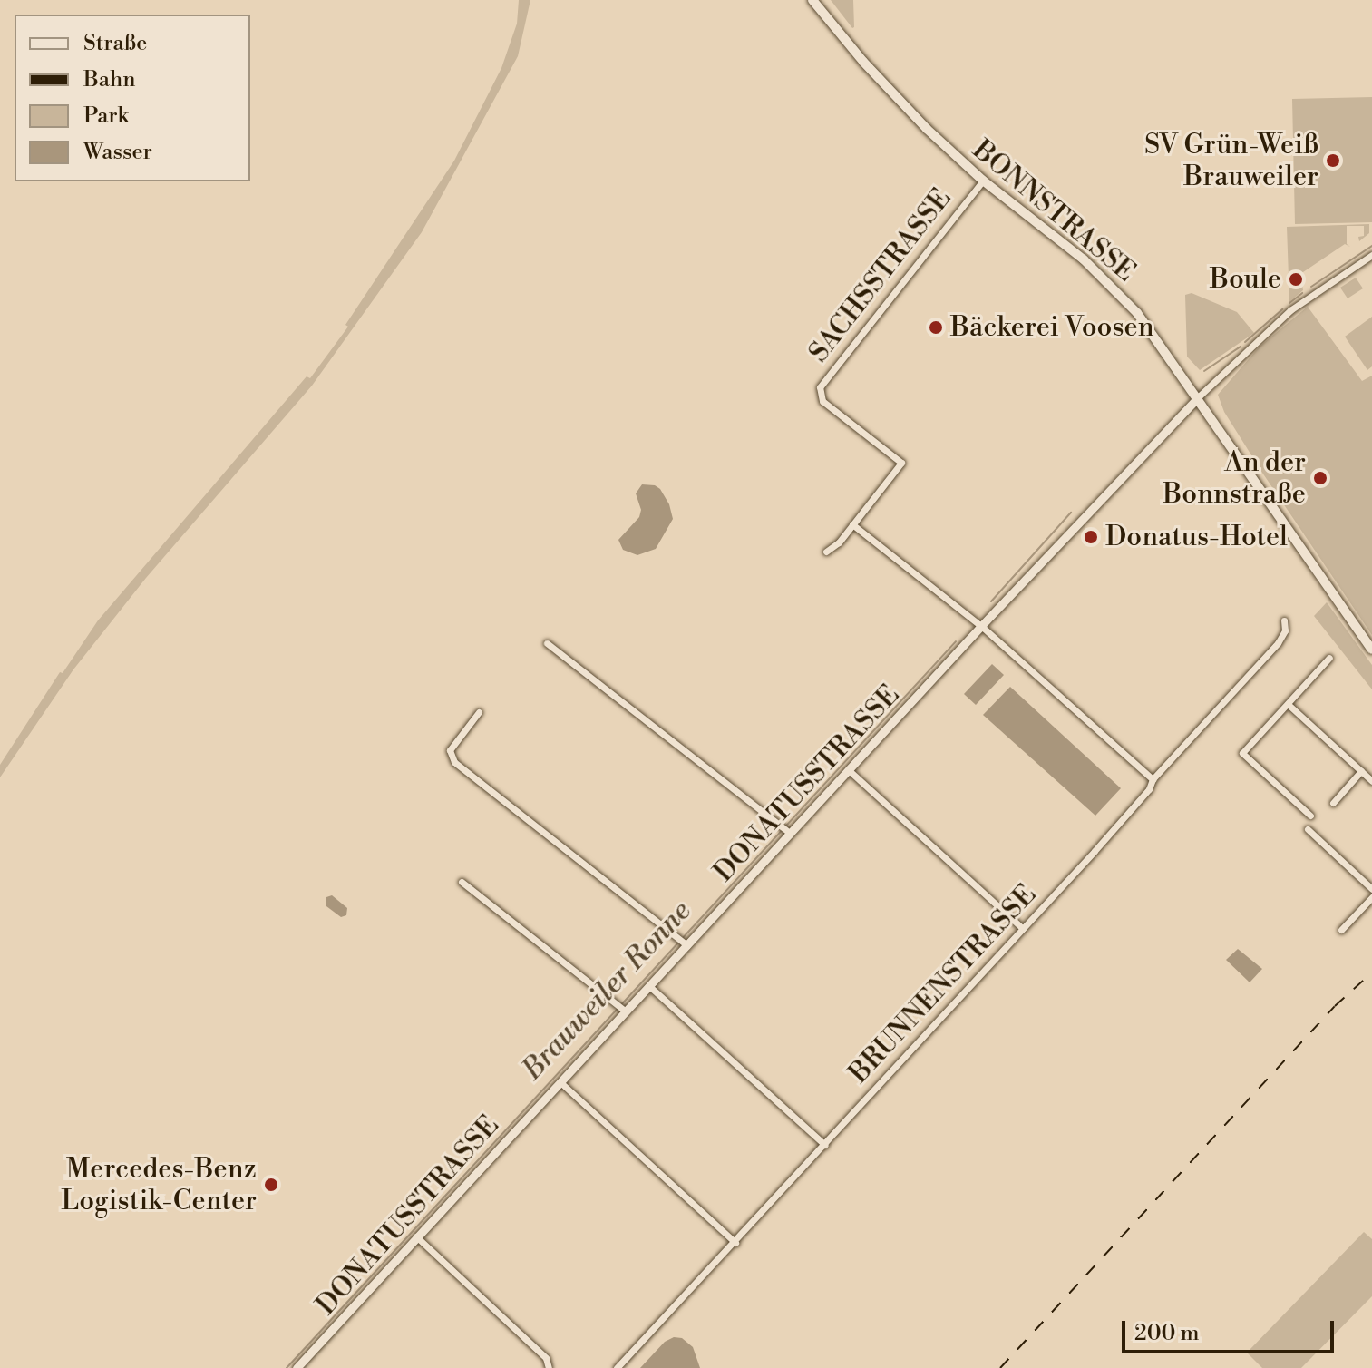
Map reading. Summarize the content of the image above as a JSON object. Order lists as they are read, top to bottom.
{
  "streets": {
    "main road": ["BONNSTRASSE"],
    "street": ["SACHSSTRASSE", "DONATUSSTRASSE", "BRUNNENSTRASSE"]
  },
  "crossings": [
    ["BONNSTRASSE", "SACHSSTRASSE"],
    ["BONNSTRASSE", "DONATUSSTRASSE"]
  ],
  "water": ["Brauweiler Ronne"],
  "places": [
    "SV Grün-Weiß Brauweiler",
    "Boule",
    "Bäckerei Voosen",
    "An der Bonnstraße",
    "Donatus-Hotel",
    "Mercedes-Benz Logistik-Center"
  ],
  "legend": [
    "Straße",
    "Bahn",
    "Park",
    "Wasser"
  ],
  "scale_bar": "200 m"
}
